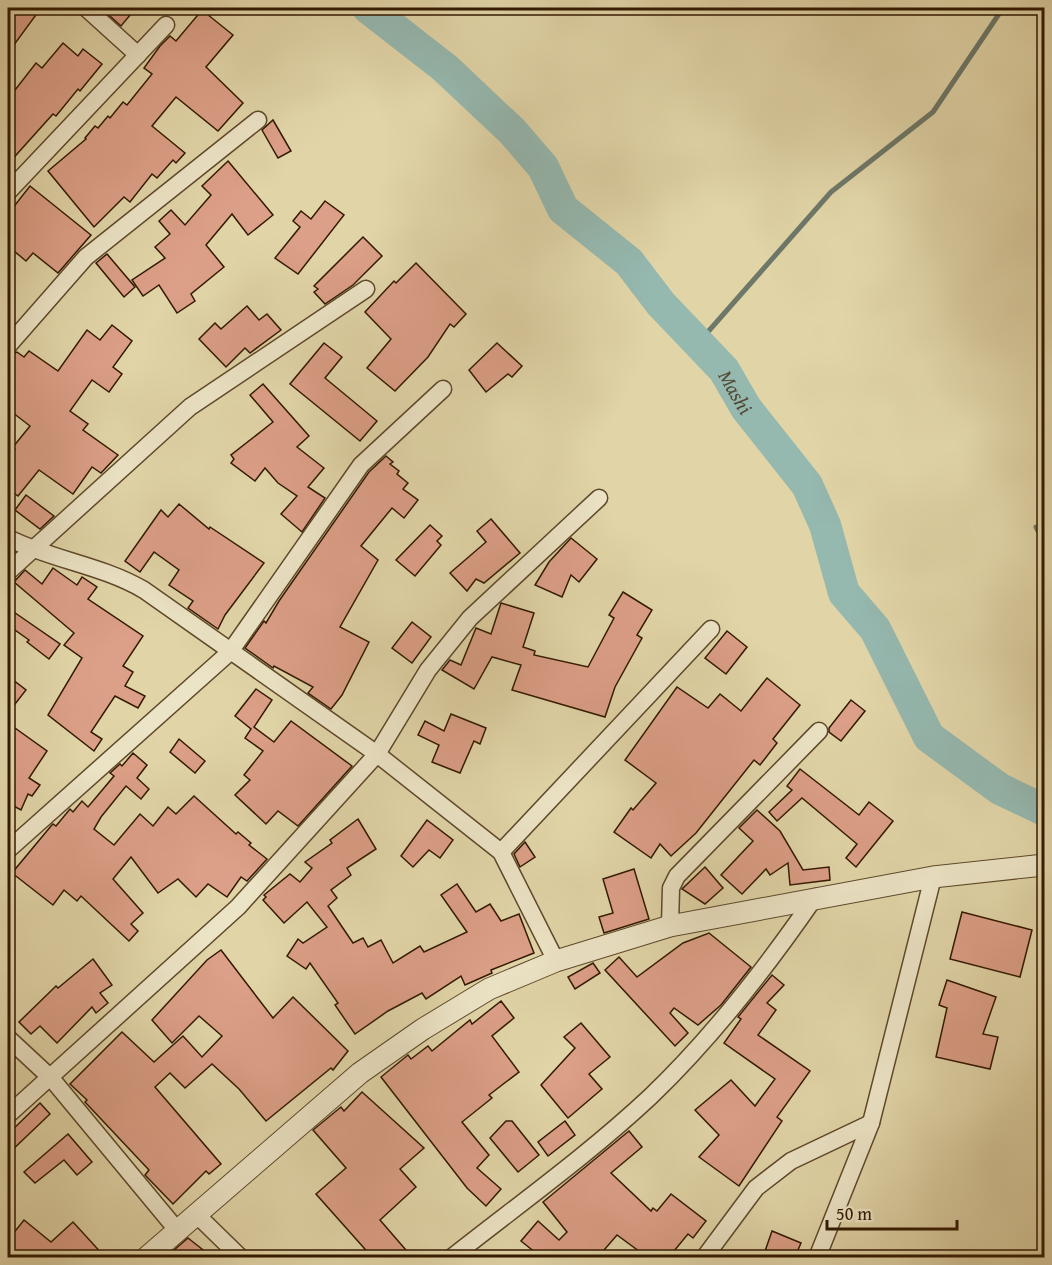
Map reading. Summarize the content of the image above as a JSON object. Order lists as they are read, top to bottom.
{
  "water": ["Mashi"],
  "scale_bar": "50 m"
}
